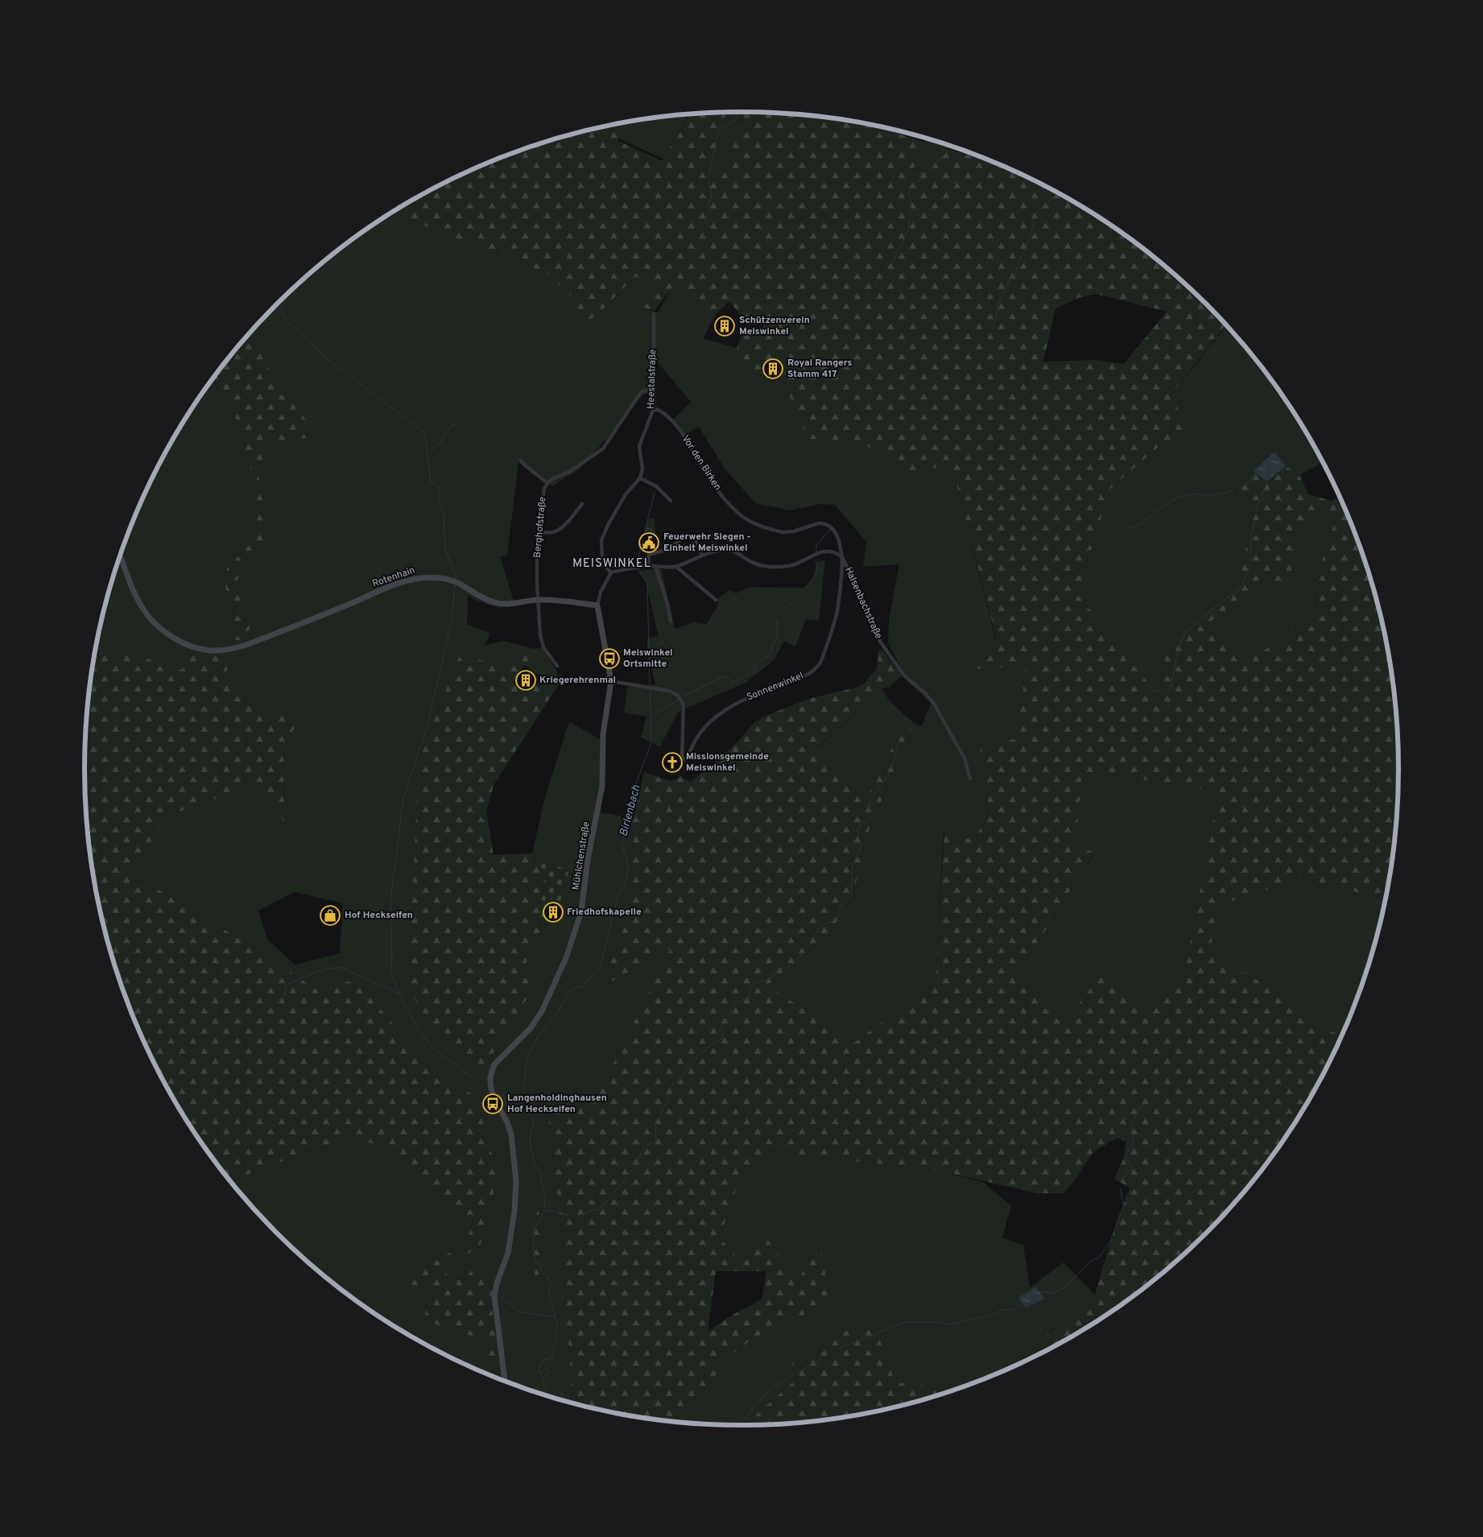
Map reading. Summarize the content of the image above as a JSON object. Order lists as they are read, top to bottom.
{
  "streets": {
    "street": [
      "Heestalstraße",
      "Vor den Birken",
      "Berghofstraße",
      "Rotenhain",
      "Halsenbachstraße",
      "Sonnenwinkel",
      "Mühlchenstraße"
    ]
  },
  "crossings": [
    ["Heestalstraße", "Vor den Birken"],
    ["Heestalstraße", "Berghofstraße"],
    ["Vor den Birken", "Halsenbachstraße"],
    ["Vor den Birken", "Sonnenwinkel"],
    ["Berghofstraße", "Rotenhain"],
    ["Rotenhain", "Mühlchenstraße"],
    ["Halsenbachstraße", "Sonnenwinkel"],
    ["Sonnenwinkel", "Mühlchenstraße"]
  ],
  "districts": ["MEISWINKEL"],
  "water": ["Birlenbach"],
  "places": {
    "building": [
      "Schützenverein Meiswinkel",
      "Royal Rangers Stamm 417",
      "Kriegerehrenmal",
      "Friedhofskapelle"
    ],
    "public building": ["Feuerwehr Siegen - Einheit Meiswinkel"],
    "bus stop": ["Meiswinkel Ortsmitte", "Langenholdinghausen Hof Heckseifen"],
    "church": ["Missionsgemeinde Meiswinkel"],
    "shop": ["Hof Heckseifen"]
  }
}
